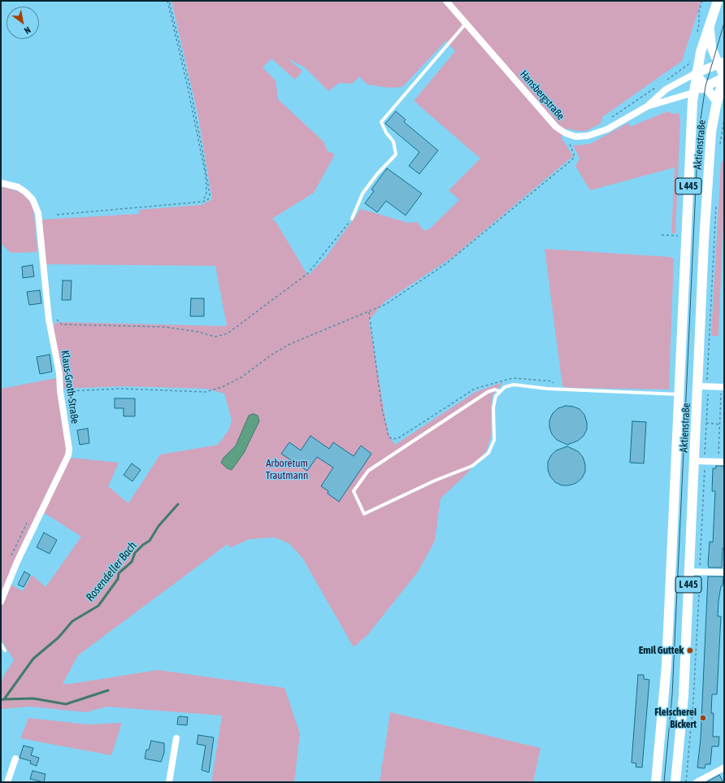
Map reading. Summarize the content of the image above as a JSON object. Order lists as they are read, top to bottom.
{
  "streets": {
    "main road": ["Aktienstraße", "L 445"],
    "street": ["Hansbergstraße", "Klaus-Groth-Straße"]
  },
  "crossings": [
    ["Hansbergstraße", "Aktienstraße"]
  ],
  "water": ["Rosendeller Bach"],
  "parks": ["Arboretum Trautmann"],
  "places": ["Emil Guttek", "Fleischerei Bickert"],
  "north": "bottom right"
}
